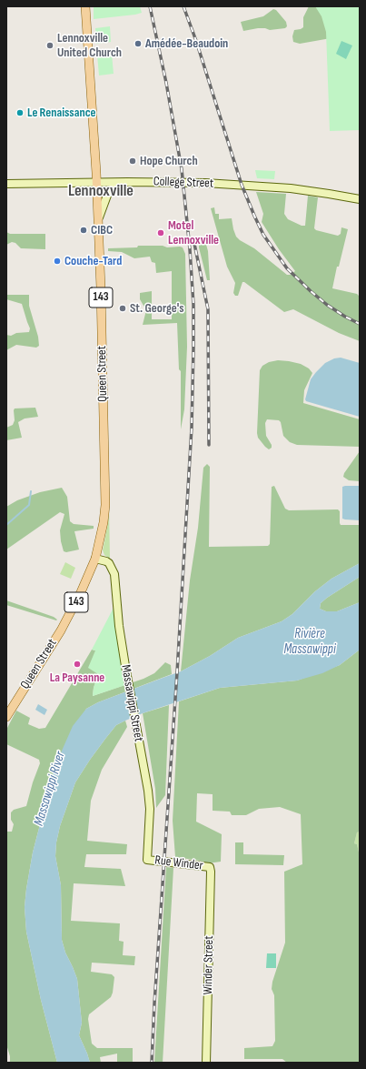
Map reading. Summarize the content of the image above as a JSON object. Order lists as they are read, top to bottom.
{
  "streets": {
    "main road": ["143", "Queen Street"],
    "street": ["College Street", "Massawippi Street", "Winder Street"]
  },
  "crossings": [
    ["College Street", "Queen Street"],
    ["Queen Street", "Massawippi Street"],
    ["Massawippi Street", "Winder Street"]
  ],
  "districts": ["Lennoxville"],
  "water": ["Rivière Massawippi", "Massawippi River"],
  "places": [
    "Amédée-Beaudoin",
    "Lennoxville United Church",
    "Le Renaissance",
    "Hope Church",
    "CIBC",
    "Motel Lennoxville",
    "Couche-Tard",
    "St. George's",
    "La Paysanne"
  ]
}
